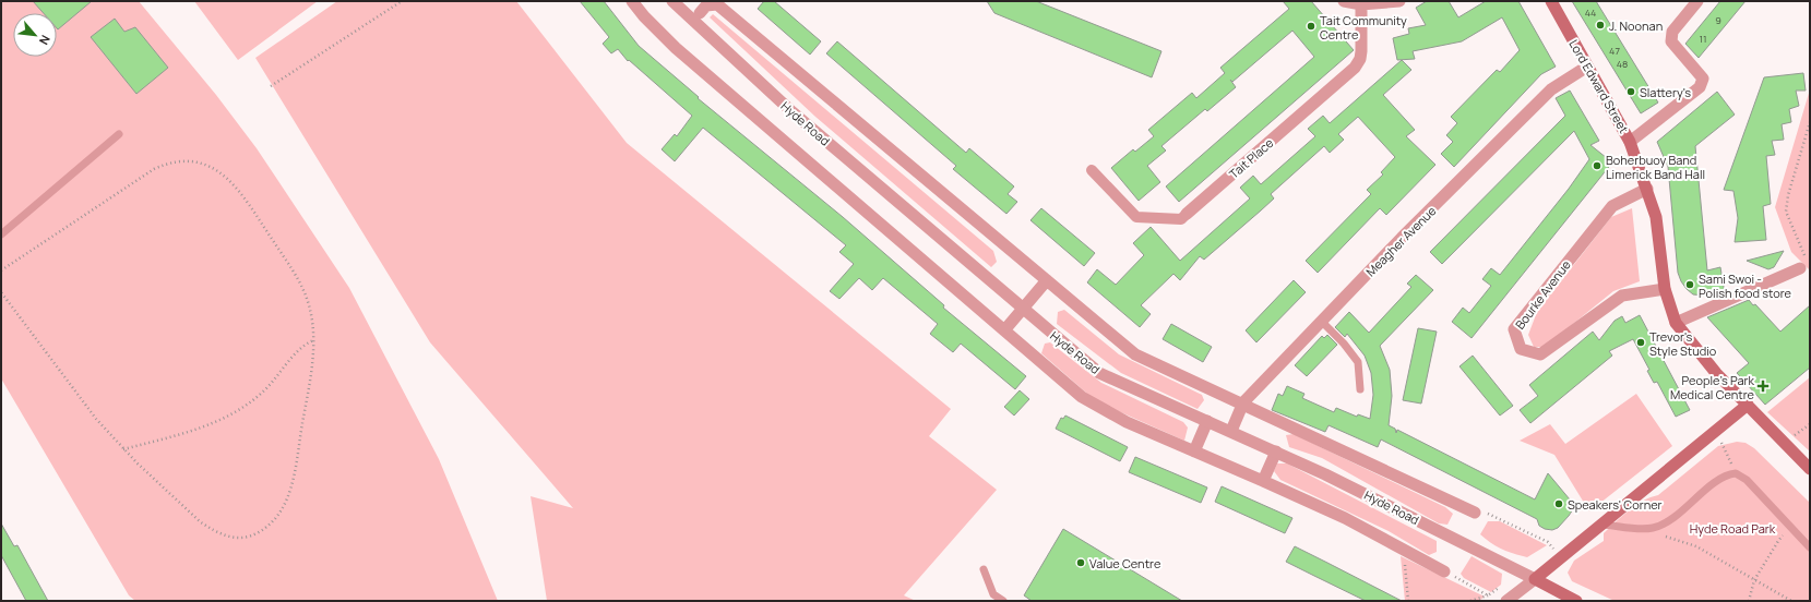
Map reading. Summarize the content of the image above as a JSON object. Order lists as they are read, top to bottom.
{
  "streets": {
    "main road": ["Lord Edward Street", "Hyde Road"],
    "street": ["Tait Place", "Meagher Avenue", "Bourke Avenue"]
  },
  "crossings": [
    ["Lord Edward Street", "Meagher Avenue"],
    ["Lord Edward Street", "Bourke Avenue"],
    ["Hyde Road", "Meagher Avenue"]
  ],
  "parks": ["Hyde Road Park"],
  "places": {
    "other": [
      "J. Noonan",
      "Tait Community Centre",
      "Slattery's",
      "Boherbuoy Band Limerick Band Hall",
      "Sami Swoi - Polish food store",
      "Trevor's Style Studio",
      "Speakers' Corner",
      "Value Centre"
    ],
    "health": ["People's Park Medical Centre"]
  },
  "house_numbers": [
    "44",
    "9",
    "11",
    "47",
    "48"
  ],
  "north": "bottom right"
}
